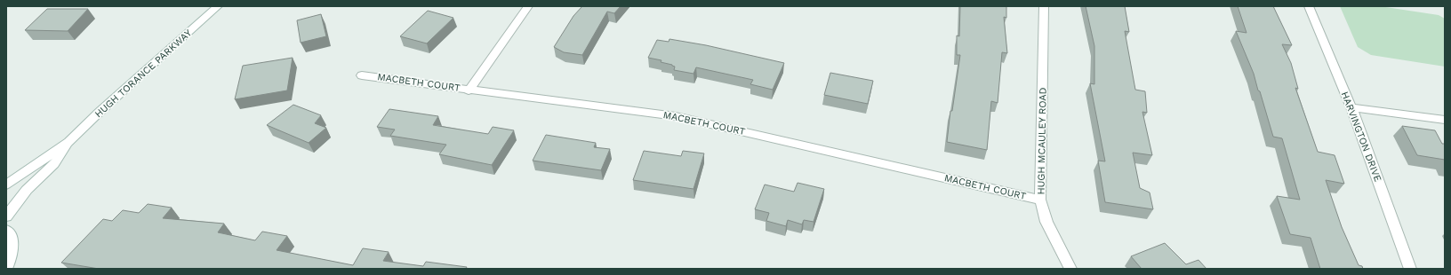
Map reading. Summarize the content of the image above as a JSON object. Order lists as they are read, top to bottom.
{
  "streets": {
    "street": [
      "HUGH TORANCE PARKWAY",
      "MACBETH COURT",
      "HARVINGTON DRIVE",
      "HUGH MCAULEY ROAD"
    ]
  },
  "crossings": [
    ["MACBETH COURT", "HUGH MCAULEY ROAD"]
  ]
}
